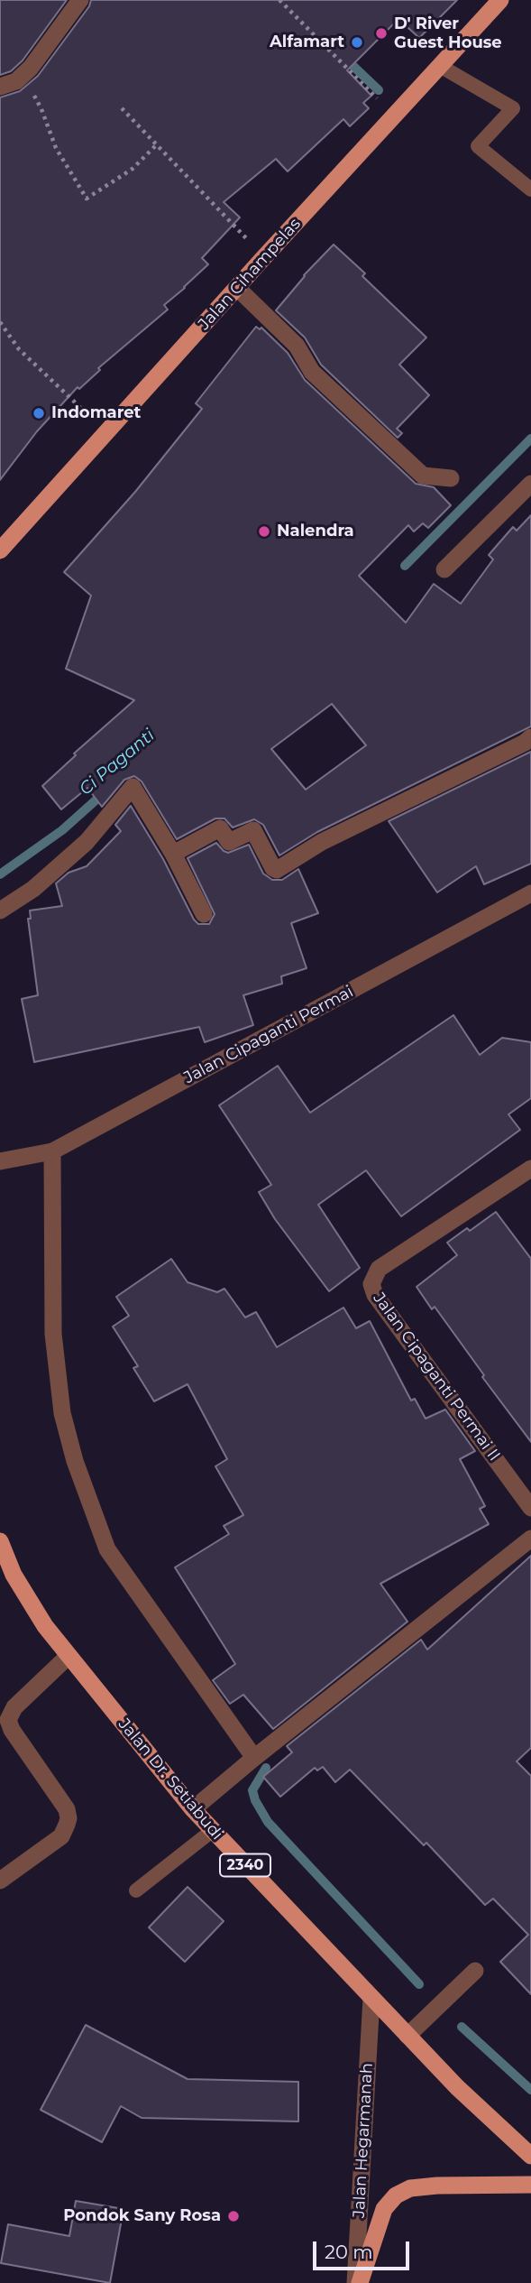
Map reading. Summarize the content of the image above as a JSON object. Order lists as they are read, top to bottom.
{
  "streets": {
    "main road": ["Jalan Cihampelas", "Jalan Dr. Setiabudi", "2340"],
    "street": ["Jalan Cipaganti Permai", "Jalan Cipaganti Permai II", "Jalan Hegarmanah"]
  },
  "crossings": [
    ["Jalan Dr. Setiabudi", "Jalan Hegarmanah"]
  ],
  "water": ["Ci Paganti"],
  "places": [
    "D' River Guest House",
    "Alfamart",
    "Indomaret",
    "Nalendra",
    "Pondok Sany Rosa"
  ],
  "scale_bar": "20 m"
}
